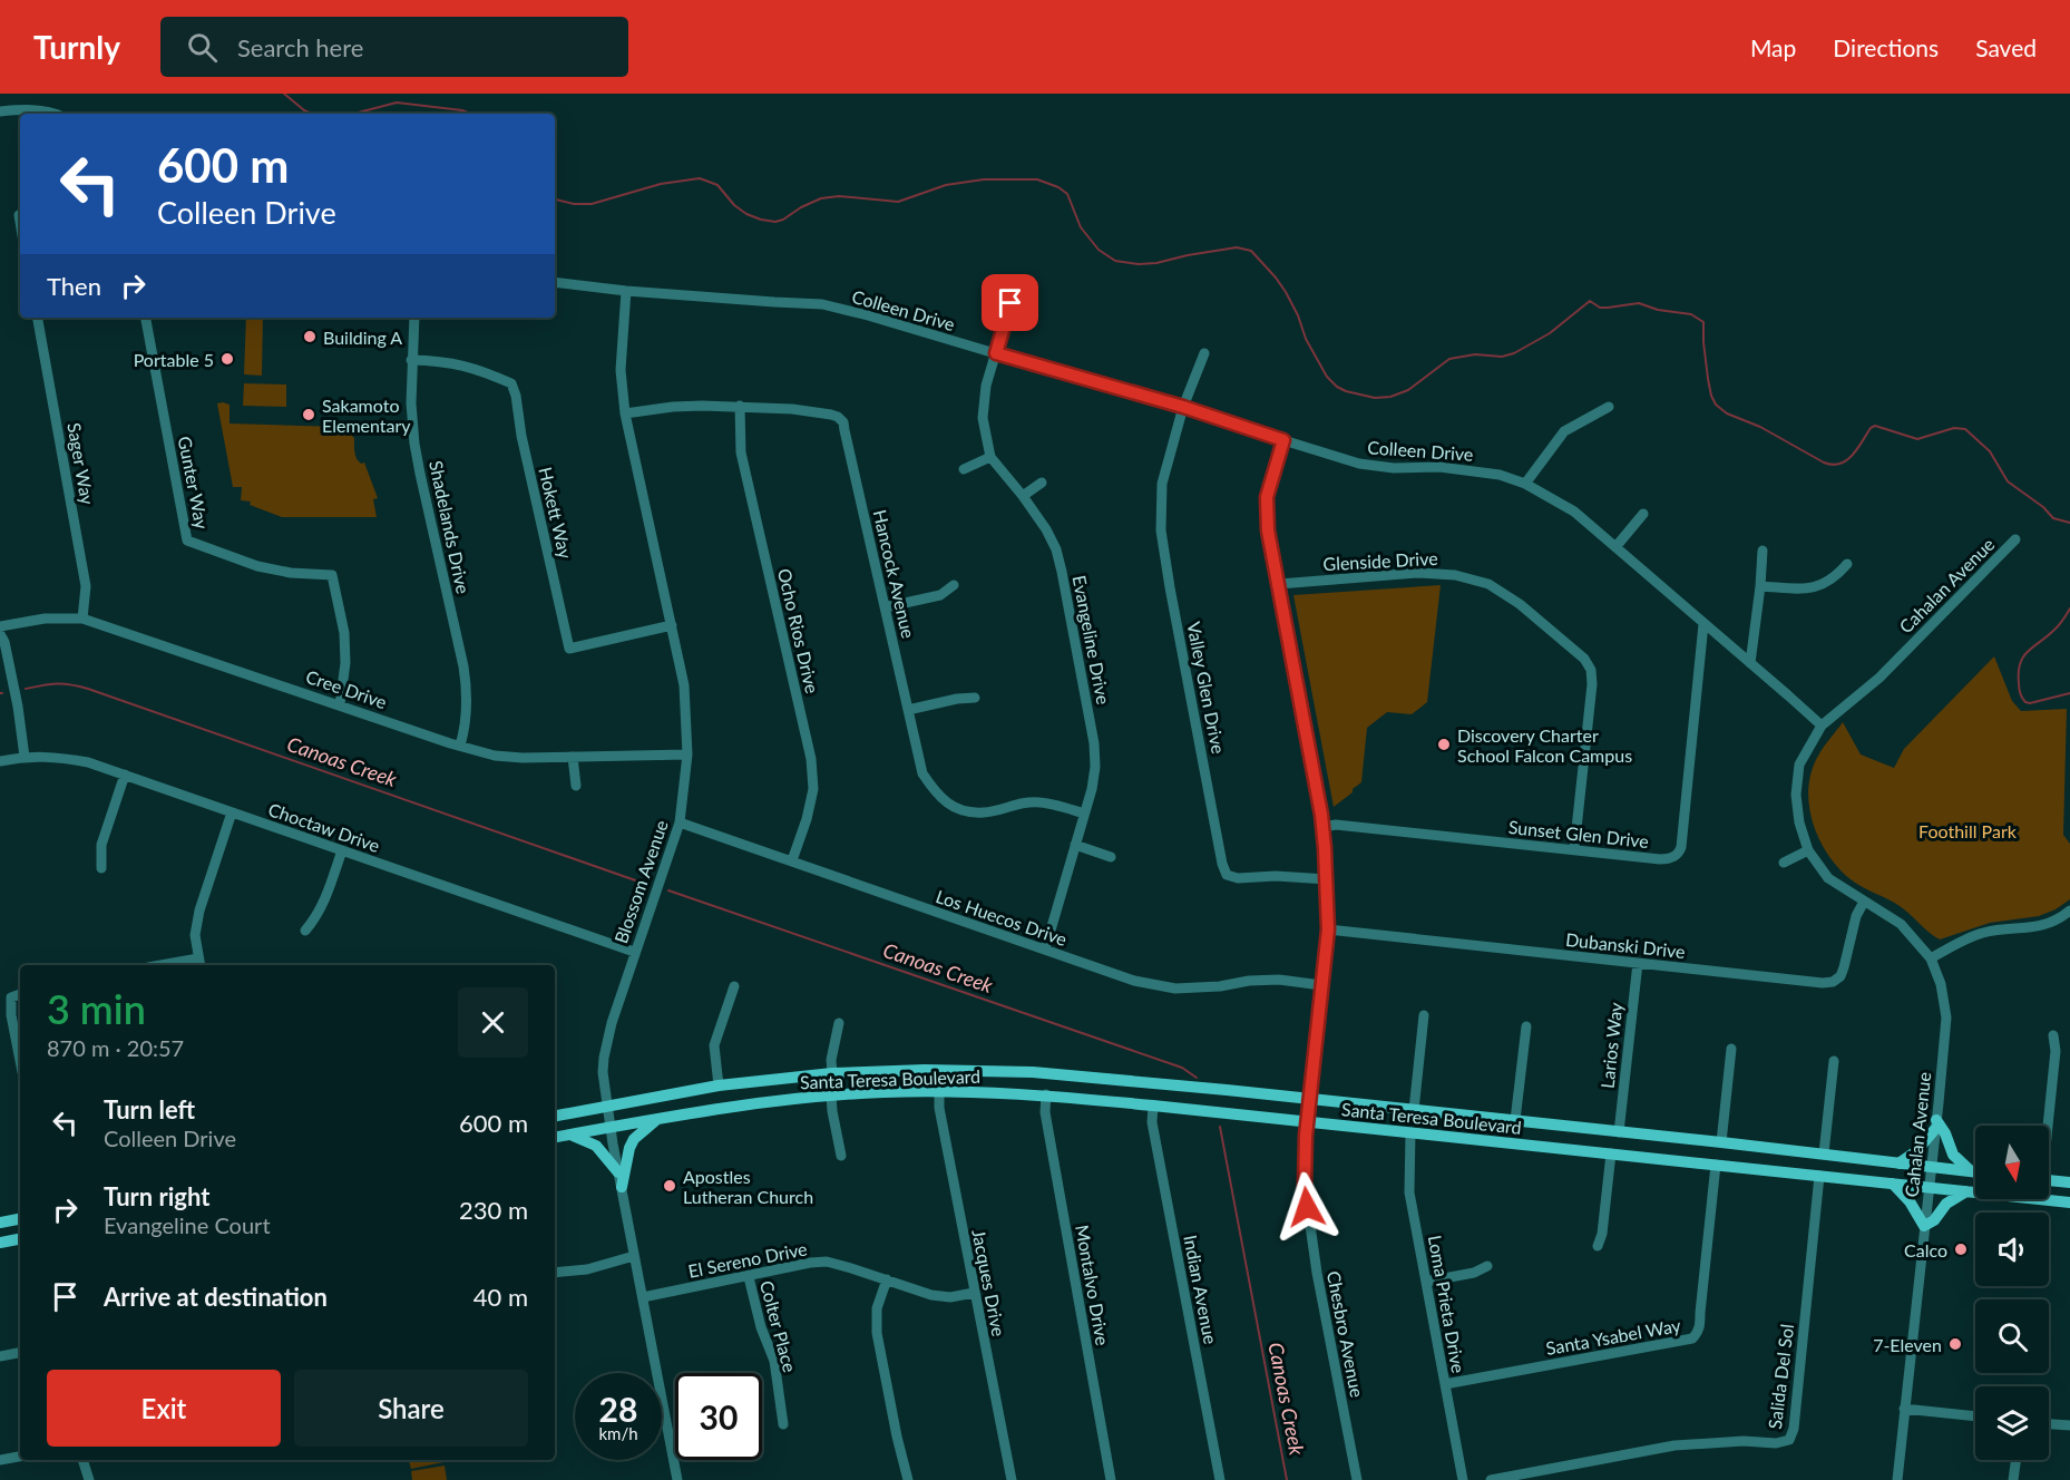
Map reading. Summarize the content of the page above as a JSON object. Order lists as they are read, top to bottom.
{
  "streets": {
    "main road": ["Santa Teresa Boulevard"],
    "street": [
      "Colleen Drive",
      "Sager Way",
      "Gunter Way",
      "Hokett Way",
      "Shadelands Drive",
      "Glenside Drive",
      "Hancock Avenue",
      "Cahalan Avenue",
      "Ocho Rios Drive",
      "Evangeline Drive",
      "Valley Glen Drive",
      "Cree Drive",
      "Choctaw Drive",
      "Sunset Glen Drive",
      "Blossom Avenue",
      "Los Huecos Drive",
      "Dubanski Drive",
      "Larios Way",
      "El Sereno Drive",
      "Jacques Drive",
      "Montalvo Drive",
      "Indian Avenue",
      "Loma Prieta Drive",
      "Colter Place",
      "Chesbro Avenue",
      "Santa Ysabel Way",
      "Salida Del Sol"
    ]
  },
  "crossings": [
    ["Colleen Drive", "Cahalan Avenue"],
    ["Colleen Drive", "Evangeline Drive"],
    ["Colleen Drive", "Valley Glen Drive"],
    ["Colleen Drive", "Sunset Glen Drive"],
    ["Colleen Drive", "Blossom Avenue"],
    ["Colleen Drive", "Chesbro Avenue"],
    ["Sager Way", "Cree Drive"],
    ["Gunter Way", "Cree Drive"],
    ["Hokett Way", "Shadelands Drive"],
    ["Hokett Way", "Blossom Avenue"],
    ["Shadelands Drive", "Cree Drive"],
    ["Glenside Drive", "Sunset Glen Drive"],
    ["Glenside Drive", "Chesbro Avenue"],
    ["Hancock Avenue", "Ocho Rios Drive"],
    ["Hancock Avenue", "Evangeline Drive"],
    ["Hancock Avenue", "Blossom Avenue"],
    ["Cahalan Avenue", "Dubanski Drive"],
    ["Cahalan Avenue", "Santa Teresa Boulevard"],
    ["Ocho Rios Drive", "Los Huecos Drive"],
    ["Evangeline Drive", "Los Huecos Drive"],
    ["Valley Glen Drive", "Chesbro Avenue"],
    ["Cree Drive", "Blossom Avenue"],
    ["Choctaw Drive", "Blossom Avenue"],
    ["Sunset Glen Drive", "Chesbro Avenue"],
    ["Blossom Avenue", "Los Huecos Drive"],
    ["Blossom Avenue", "Santa Teresa Boulevard"],
    ["Blossom Avenue", "El Sereno Drive"],
    ["Los Huecos Drive", "Chesbro Avenue"],
    ["Dubanski Drive", "Larios Way"],
    ["Dubanski Drive", "Chesbro Avenue"],
    ["Larios Way", "Santa Teresa Boulevard"],
    ["Santa Teresa Boulevard", "Jacques Drive"],
    ["Santa Teresa Boulevard", "Montalvo Drive"],
    ["Santa Teresa Boulevard", "Indian Avenue"],
    ["Santa Teresa Boulevard", "Loma Prieta Drive"],
    ["Santa Teresa Boulevard", "Chesbro Avenue"],
    ["Santa Teresa Boulevard", "Santa Ysabel Way"],
    ["Santa Teresa Boulevard", "Salida Del Sol"],
    ["El Sereno Drive", "Jacques Drive"],
    ["El Sereno Drive", "Colter Place"],
    ["Loma Prieta Drive", "Santa Ysabel Way"]
  ],
  "water": ["Canoas Creek"],
  "parks": ["Foothill Park"],
  "places": [
    "Building A",
    "Portable 5",
    "Sakamoto Elementary",
    "Discovery Charter School Falcon Campus",
    "Apostles Lutheran Church",
    "Calco",
    "7-Eleven"
  ],
  "north": "bottom",
  "page": {
    "header": "Turnly",
    "search": "Search here",
    "nav": ["Map", "Directions", "Saved"],
    "turn": ["600 m", "Colleen Drive"],
    "then": "Then",
    "heading": ["3 min", "870 m · 20:57"],
    "list": [
      {
        "name": "Turn left",
        "note": "Colleen Drive",
        "value": "600 m"
      },
      {
        "name": "Turn right",
        "note": "Evangeline Court",
        "value": "230 m"
      },
      {
        "name": "Arrive at destination",
        "value": "40 m"
      }
    ],
    "buttons": ["Exit", "Share"],
    "speed": "28 km/h",
    "limit": "30"
  }
}
